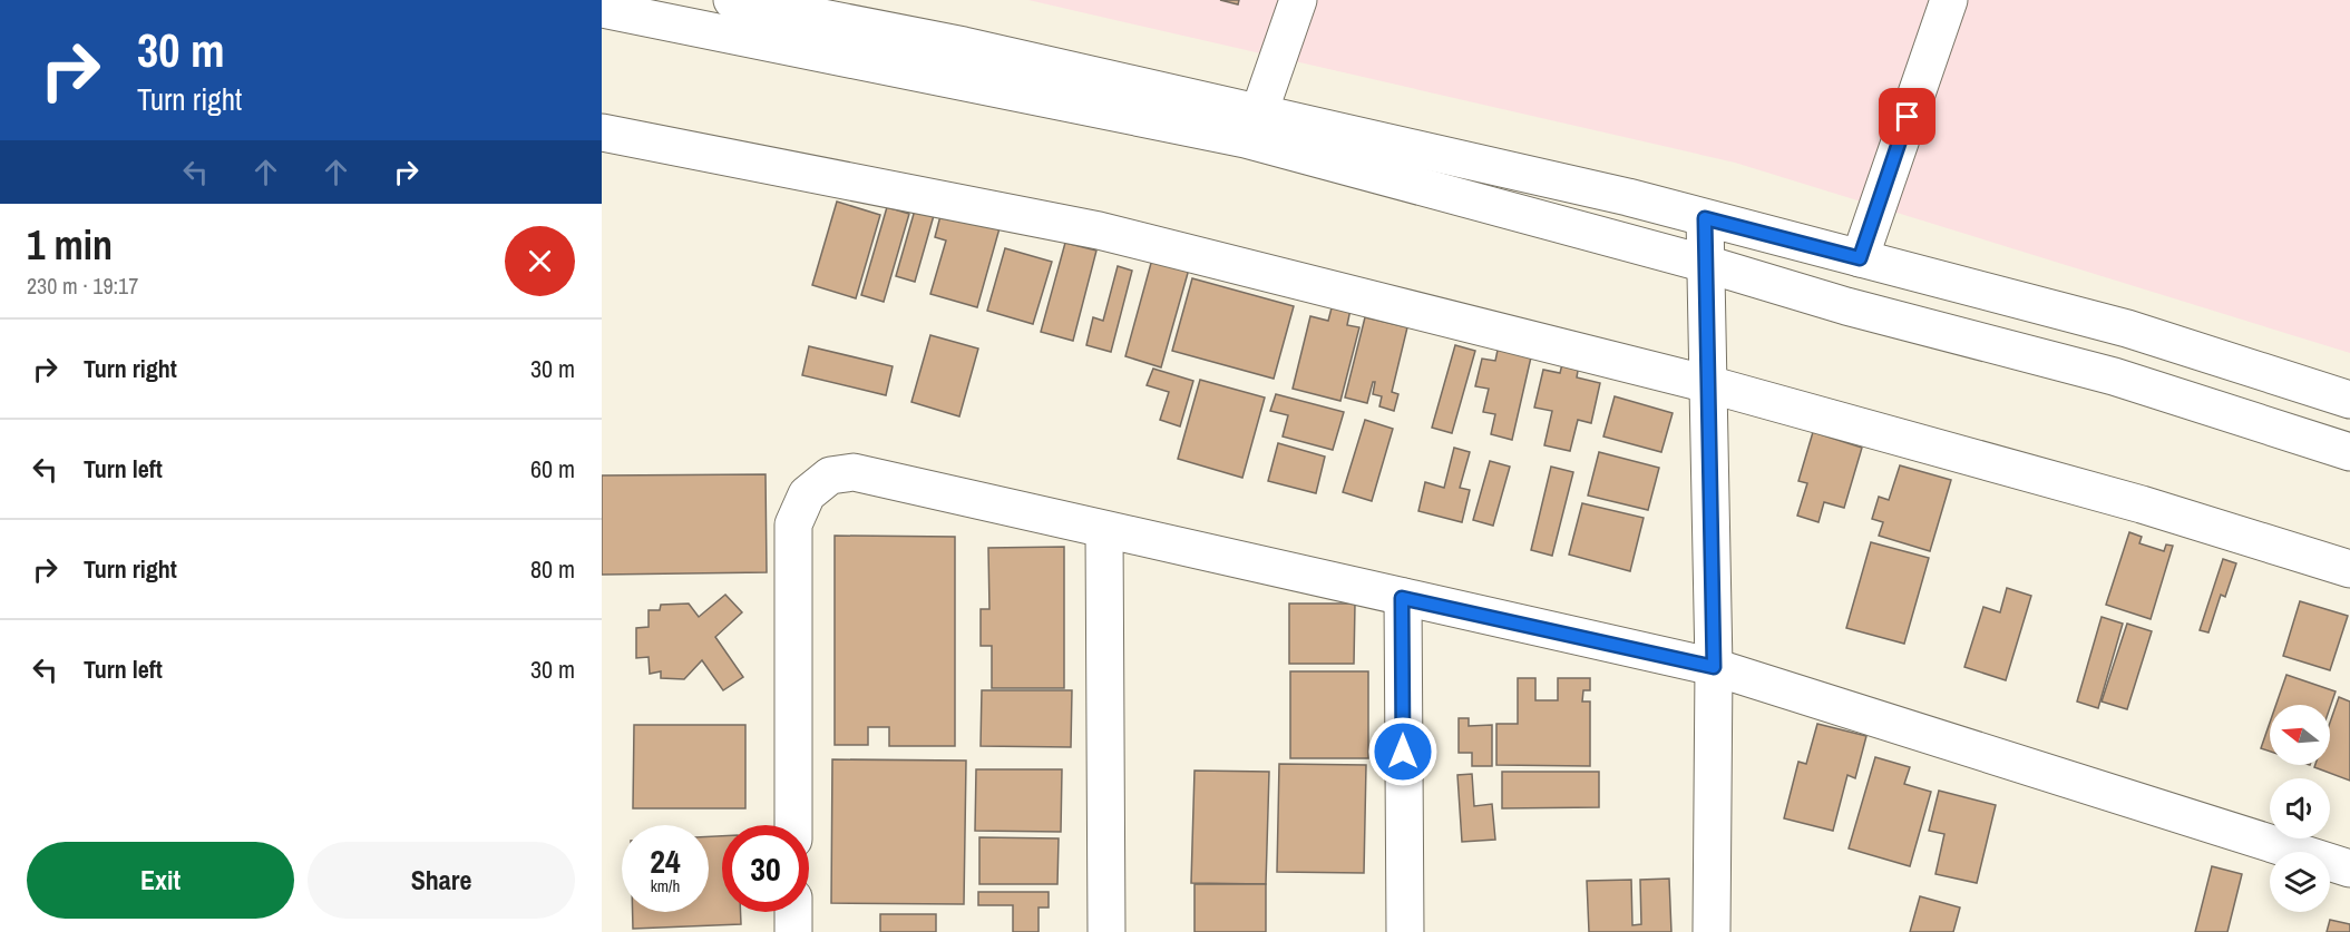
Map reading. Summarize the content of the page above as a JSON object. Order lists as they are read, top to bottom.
{
  "north": "left",
  "page": {
    "turn": ["30 m", "Turn right"],
    "heading": ["1 min", "230 m · 19:17"],
    "list": [
      {
        "name": "Turn right",
        "value": "30 m"
      },
      {
        "name": "Turn left",
        "value": "60 m"
      },
      {
        "name": "Turn right",
        "value": "80 m"
      },
      {
        "name": "Turn left",
        "value": "30 m"
      }
    ],
    "speed": "24 km/h",
    "limit": "30",
    "buttons": ["Exit", "Share"]
  }
}
